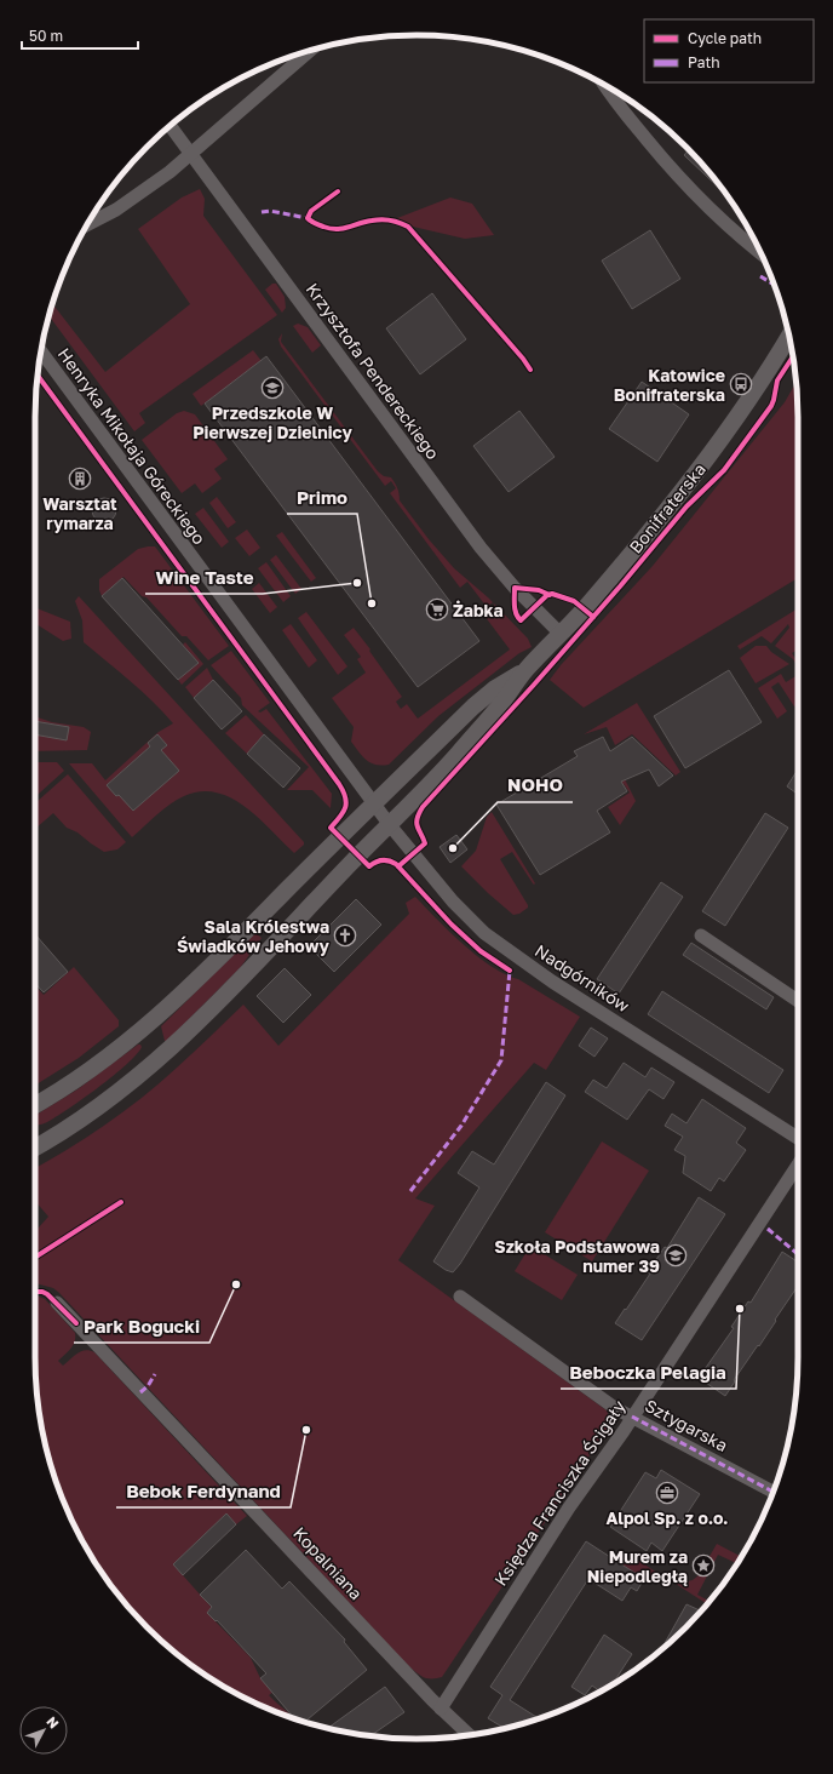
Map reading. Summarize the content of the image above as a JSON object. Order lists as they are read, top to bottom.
{
  "streets": {
    "street": [
      "Krzysztofa Pendereckiego",
      "Henryka Mikołaja Góreckiego",
      "Bonifraterska",
      "Nadgórników",
      "Sztygarska",
      "Księdza Franciszka Ścigały",
      "Kopalniana"
    ]
  },
  "crossings": [
    ["Krzysztofa Pendereckiego", "Bonifraterska"],
    ["Henryka Mikołaja Góreckiego", "Bonifraterska"],
    ["Henryka Mikołaja Góreckiego", "Nadgórników"],
    ["Bonifraterska", "Nadgórników"],
    ["Sztygarska", "Księdza Franciszka Ścigały"],
    ["Księdza Franciszka Ścigały", "Kopalniana"]
  ],
  "places": {
    "bus stop": ["Katowice Bonifraterska"],
    "school or university": ["Przedszkole W Pierwszej Dzielnicy", "Szkoła Podstawowa numer 39"],
    "building": ["Warsztat rymarza"],
    "other": [
      "Wine Taste",
      "Primo",
      "NOHO",
      "Park Bogucki",
      "Beboczka Pelagia",
      "Bebok Ferdynand"
    ],
    "supermarket": ["Żabka"],
    "church": ["Sala Królestwa Świadków Jehowy"],
    "office": ["Alpol Sp. z o.o."],
    "place": ["Murem za Niepodległą"]
  },
  "legend": ["Cycle path", "Path"],
  "scale_bar": "50 m",
  "north": "top right"
}
